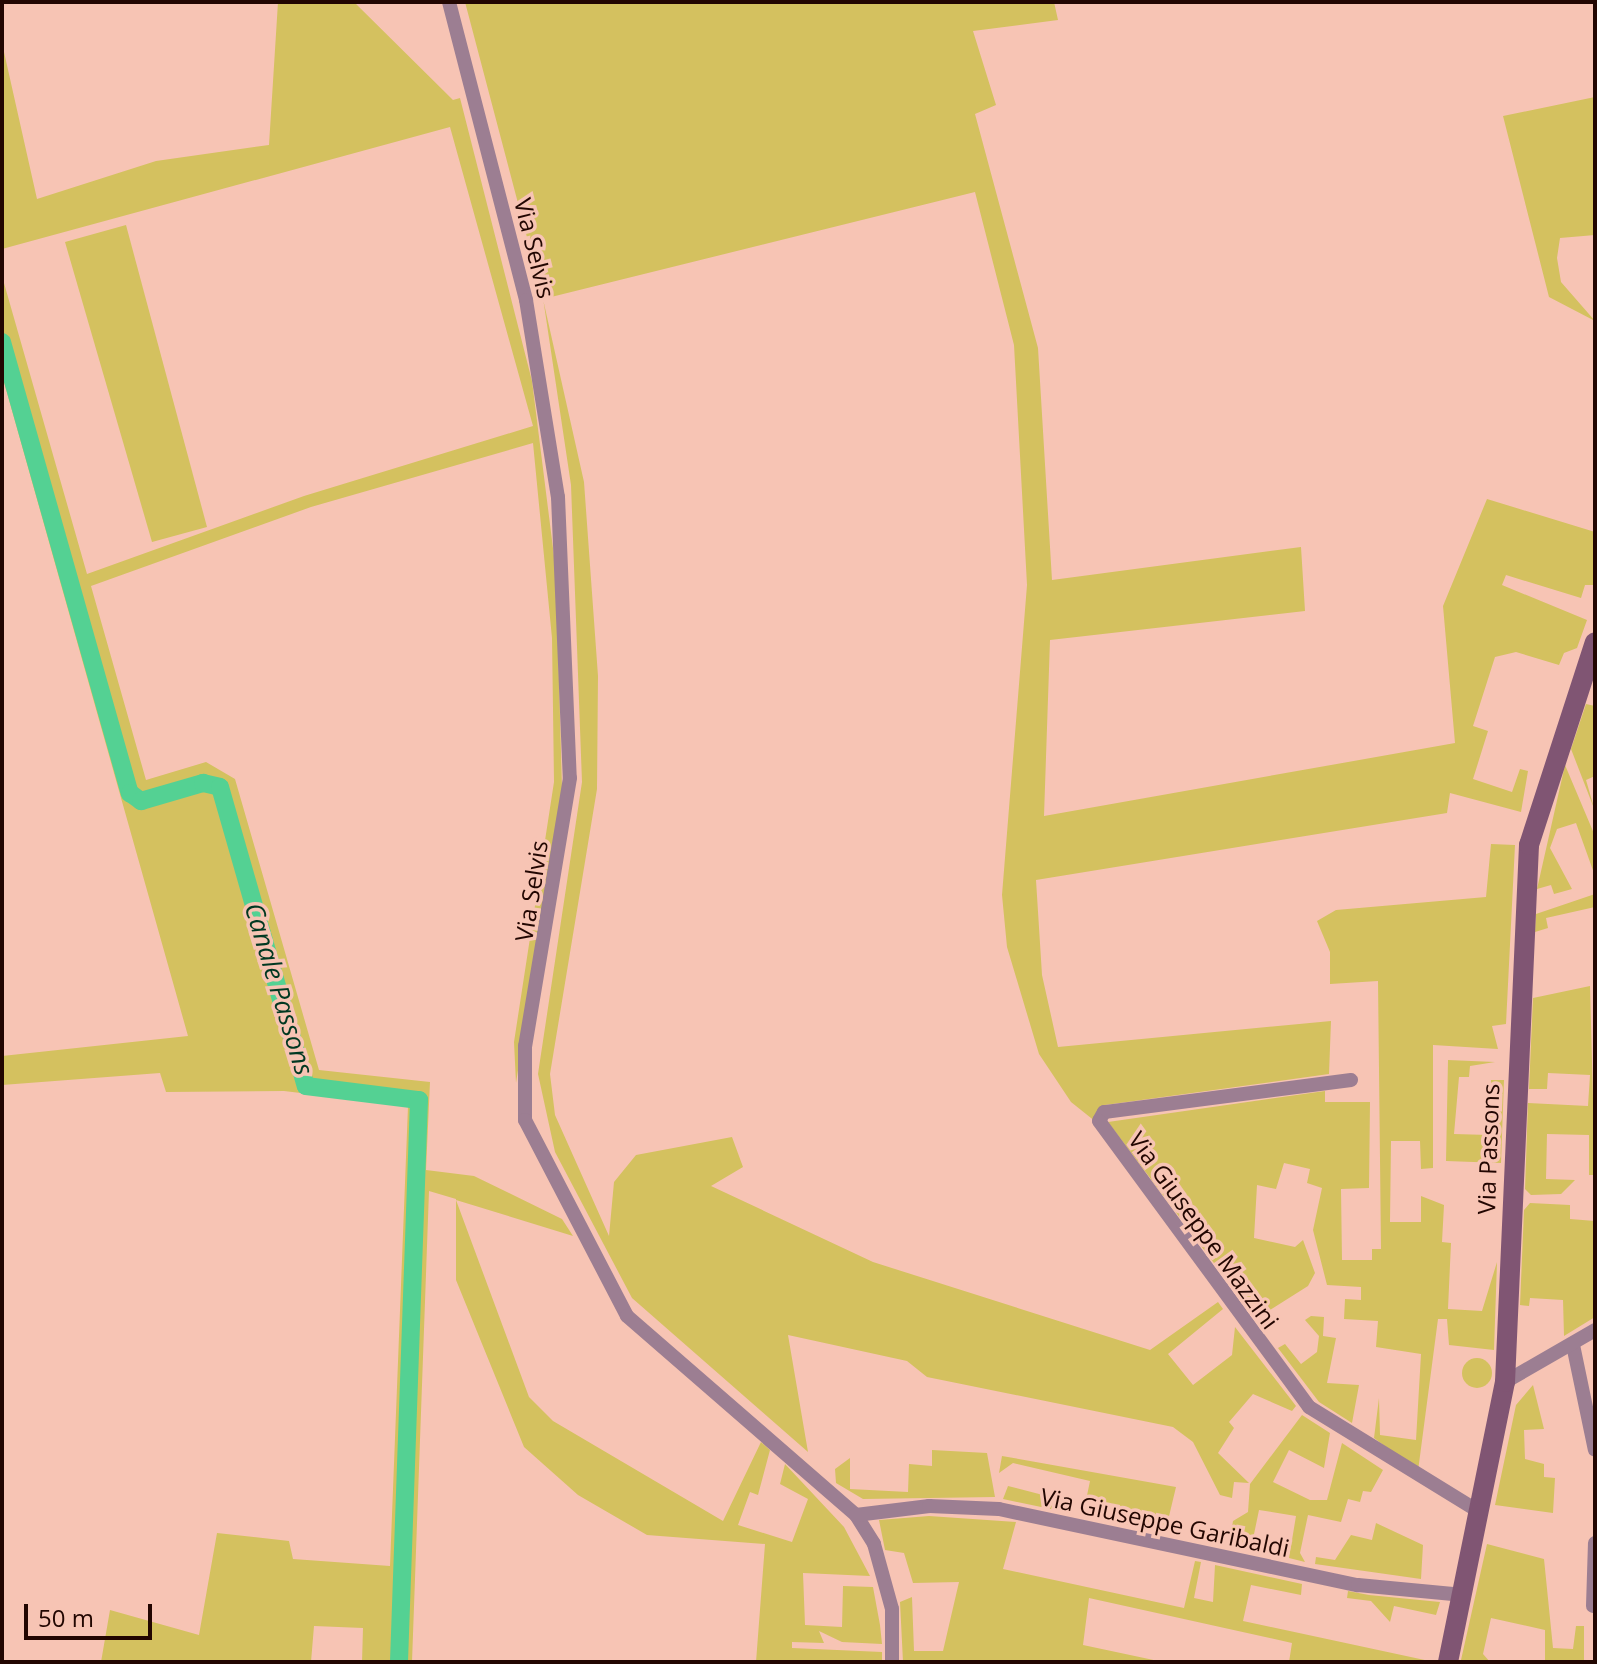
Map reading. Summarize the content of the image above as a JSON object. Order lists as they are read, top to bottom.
{
  "streets": {
    "street": [
      "Via Selvis",
      "Via Passons",
      "Via Giuseppe Mazzini",
      "Via Giuseppe Garibaldi"
    ]
  },
  "crossings": [
    ["Via Selvis", "Via Giuseppe Garibaldi"],
    ["Via Passons", "Via Giuseppe Mazzini"],
    ["Via Passons", "Via Giuseppe Garibaldi"]
  ],
  "water": ["Canale Passons"],
  "scale_bar": "50 m"
}
